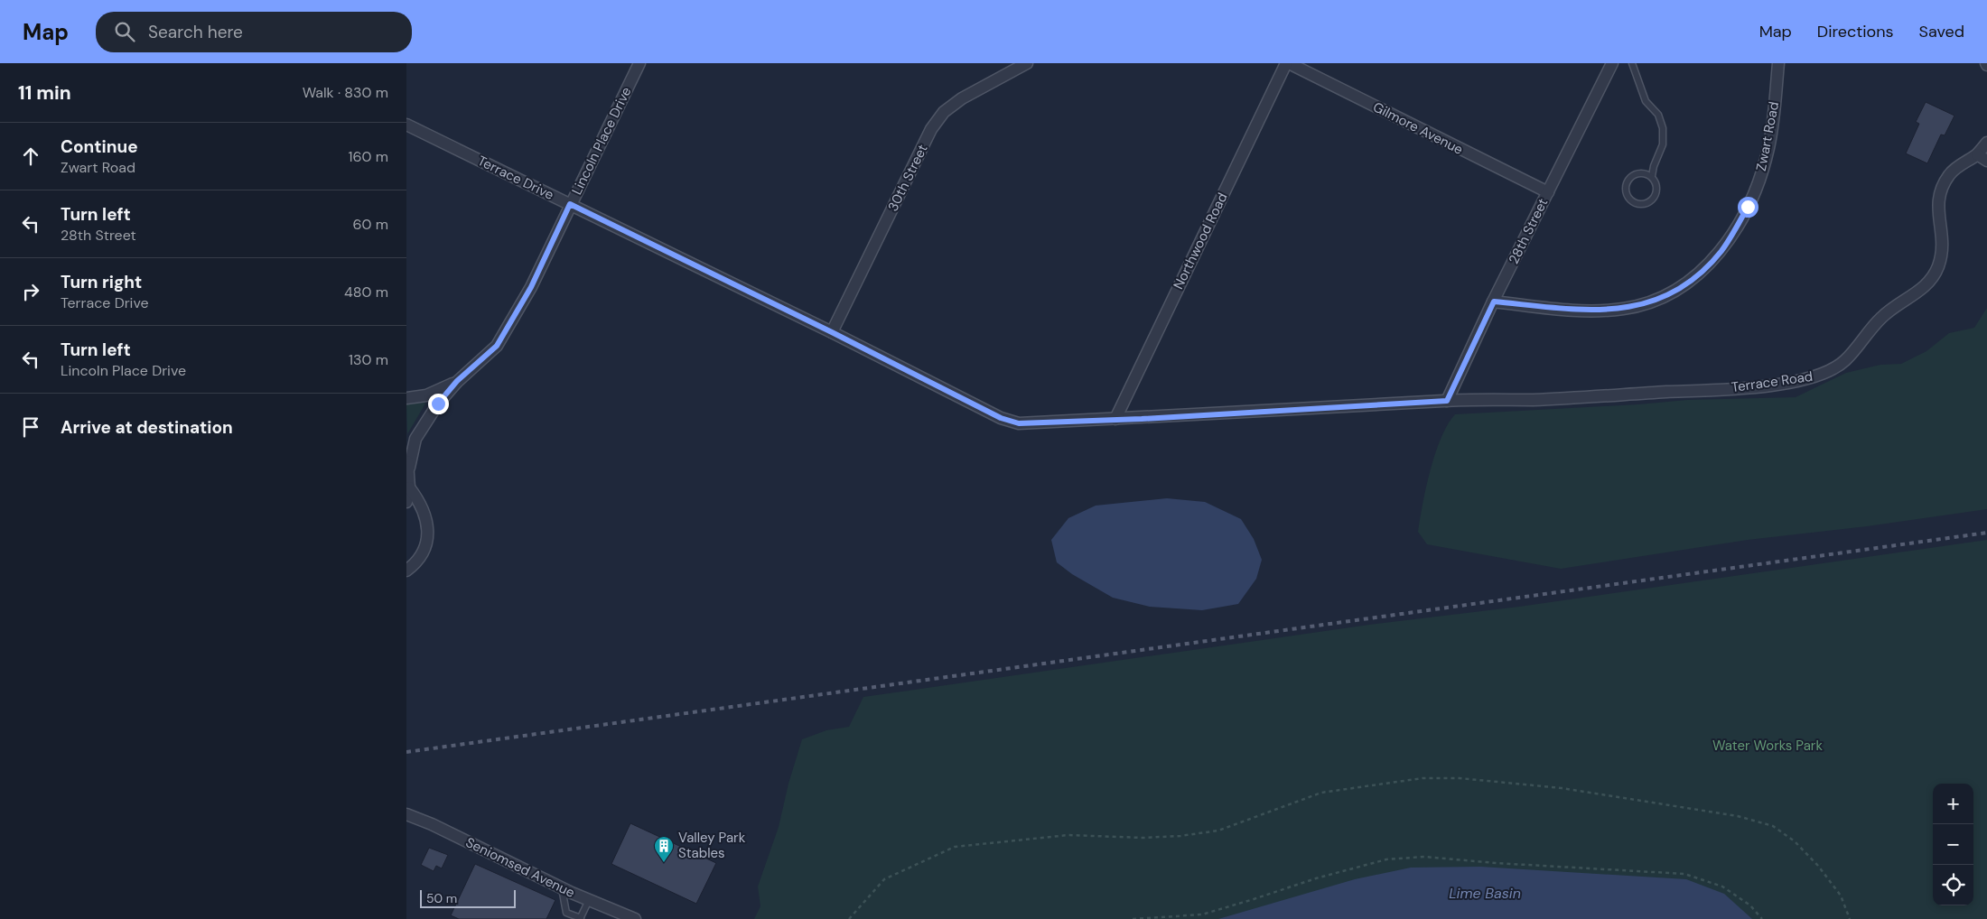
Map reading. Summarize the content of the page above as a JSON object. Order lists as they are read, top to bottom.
{
  "streets": {
    "street": [
      "Gilmore Avenue",
      "Zwart Road",
      "Lincoln Place Drive",
      "Terrace Drive",
      "30th Street",
      "28th Street",
      "Northwood Road",
      "Terrace Road",
      "Seniomsed Avenue"
    ]
  },
  "crossings": [
    ["Gilmore Avenue", "28th Street"],
    ["Gilmore Avenue", "Northwood Road"],
    ["Zwart Road", "28th Street"],
    ["Lincoln Place Drive", "Terrace Drive"],
    ["Terrace Drive", "30th Street"],
    ["Terrace Drive", "28th Street"],
    ["Terrace Drive", "Northwood Road"],
    ["Terrace Drive", "Terrace Road"],
    ["28th Street", "Terrace Road"]
  ],
  "water": ["Lime Basin"],
  "parks": ["Water Works Park"],
  "places": {
    "building": ["Valley Park Stables"]
  },
  "scale_bar": "50 m",
  "page": {
    "header": "Map",
    "search": "Search here",
    "nav": ["Map", "Directions", "Saved"],
    "heading": ["11 min", "Walk · 830 m"],
    "list": [
      ["Continue", "Zwart Road", "160 m"],
      ["Turn left", "28th Street", "60 m"],
      ["Turn right", "Terrace Drive", "480 m"],
      ["Turn left", "Lincoln Place Drive", "130 m"],
      "Arrive at destination"
    ],
    "map_buttons": ["+", "−"],
    "scale": "50 m"
  }
}
